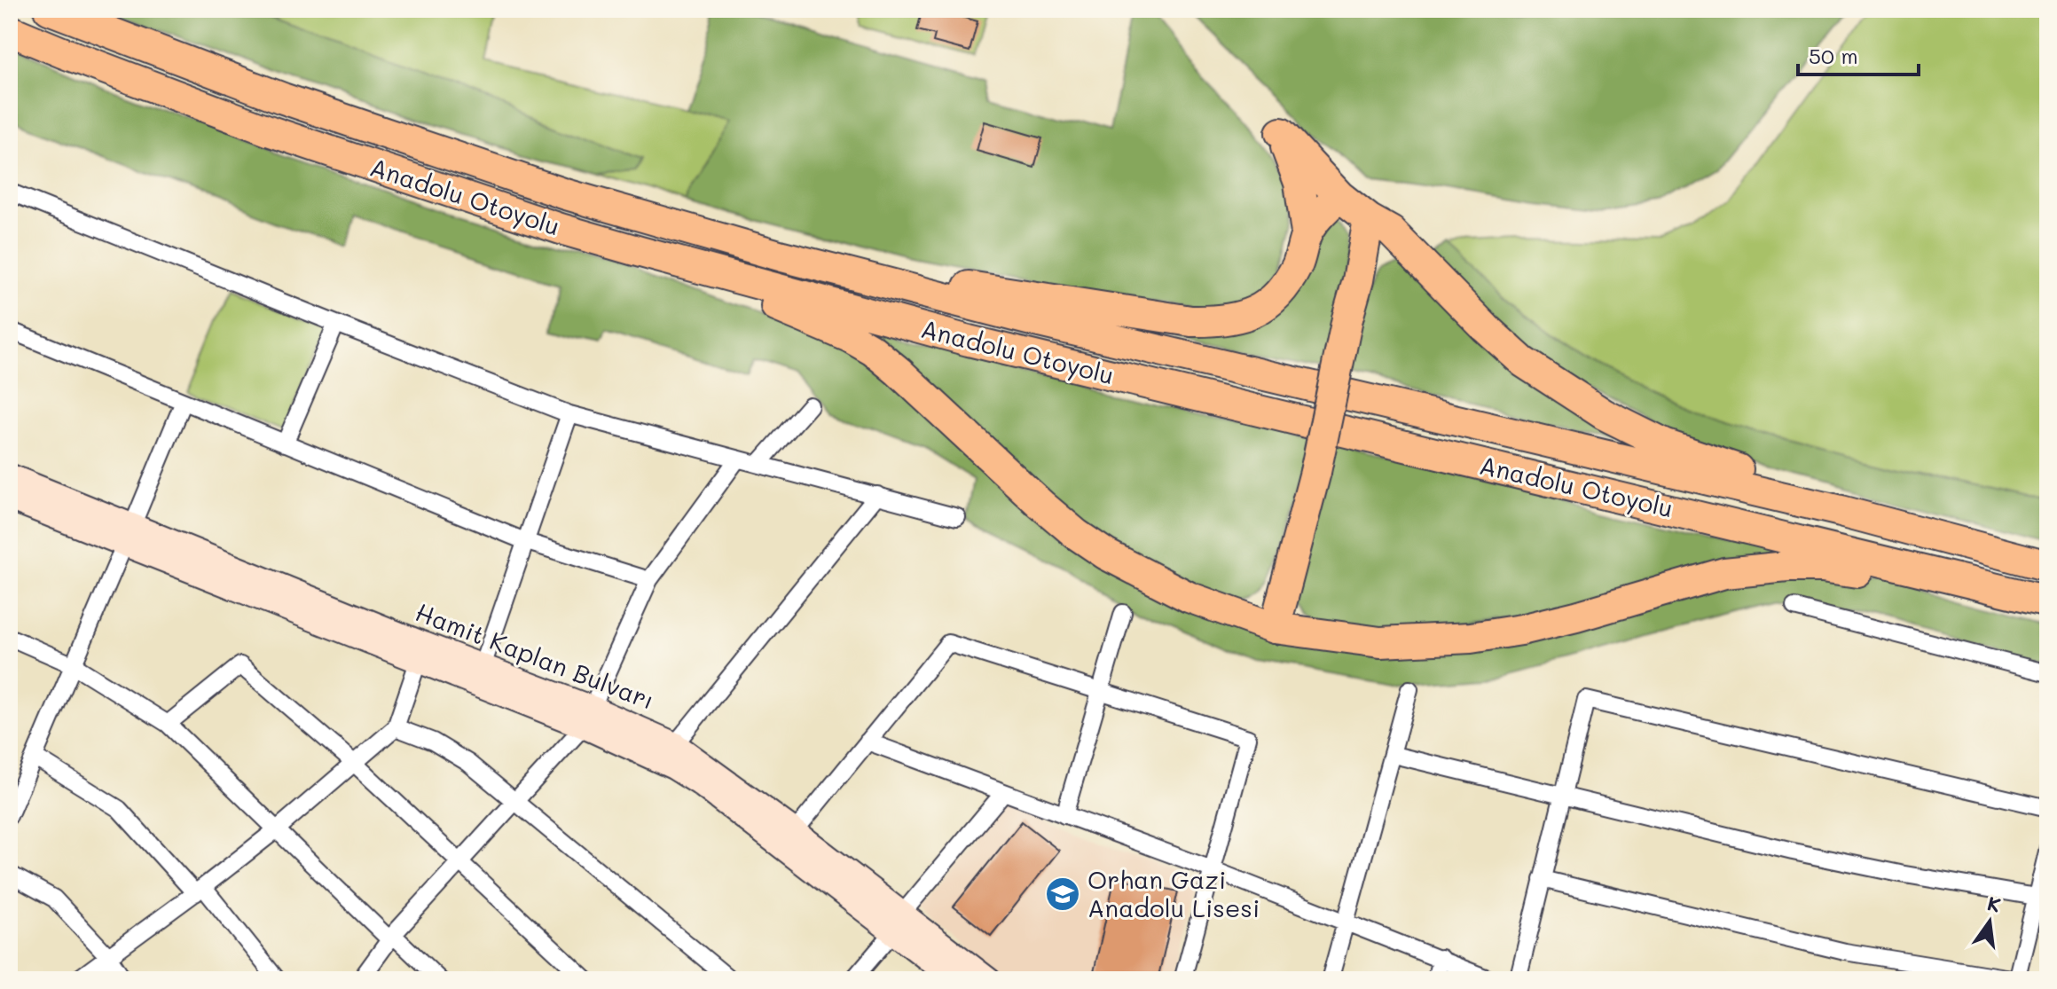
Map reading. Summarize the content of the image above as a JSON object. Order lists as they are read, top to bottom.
{
  "streets": {
    "highway": ["Anadolu Otoyolu"],
    "main road": ["Hamit Kaplan Bulvarı"]
  },
  "places": {
    "school or university": ["Orhan Gazi Anadolu Lisesi"]
  },
  "scale_bar": "50 m",
  "north": "top"
}
